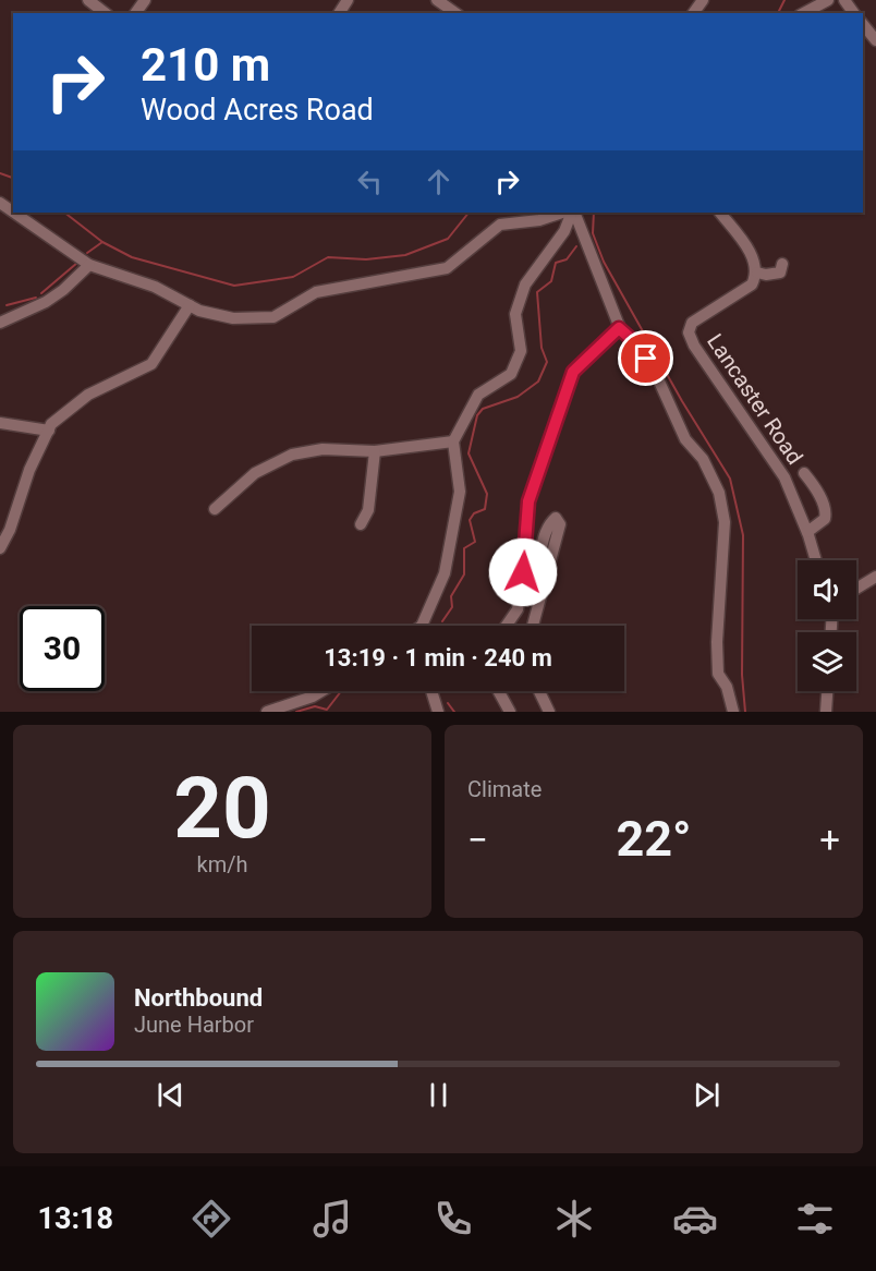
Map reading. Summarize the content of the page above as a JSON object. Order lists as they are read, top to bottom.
{
  "streets": {
    "street": ["Lancaster Road"]
  },
  "page": {
    "turn": ["210 m", "Wood Acres Road"],
    "limit": "30",
    "trip": "13:19 · 1 min · 240 m",
    "tile": [
      ["20", "km/h"],
      "Climate"
    ],
    "heat": ["−", "22°", "+"],
    "song": ["Northbound", "June Harbor"],
    "tabs": "13:18"
  }
}
